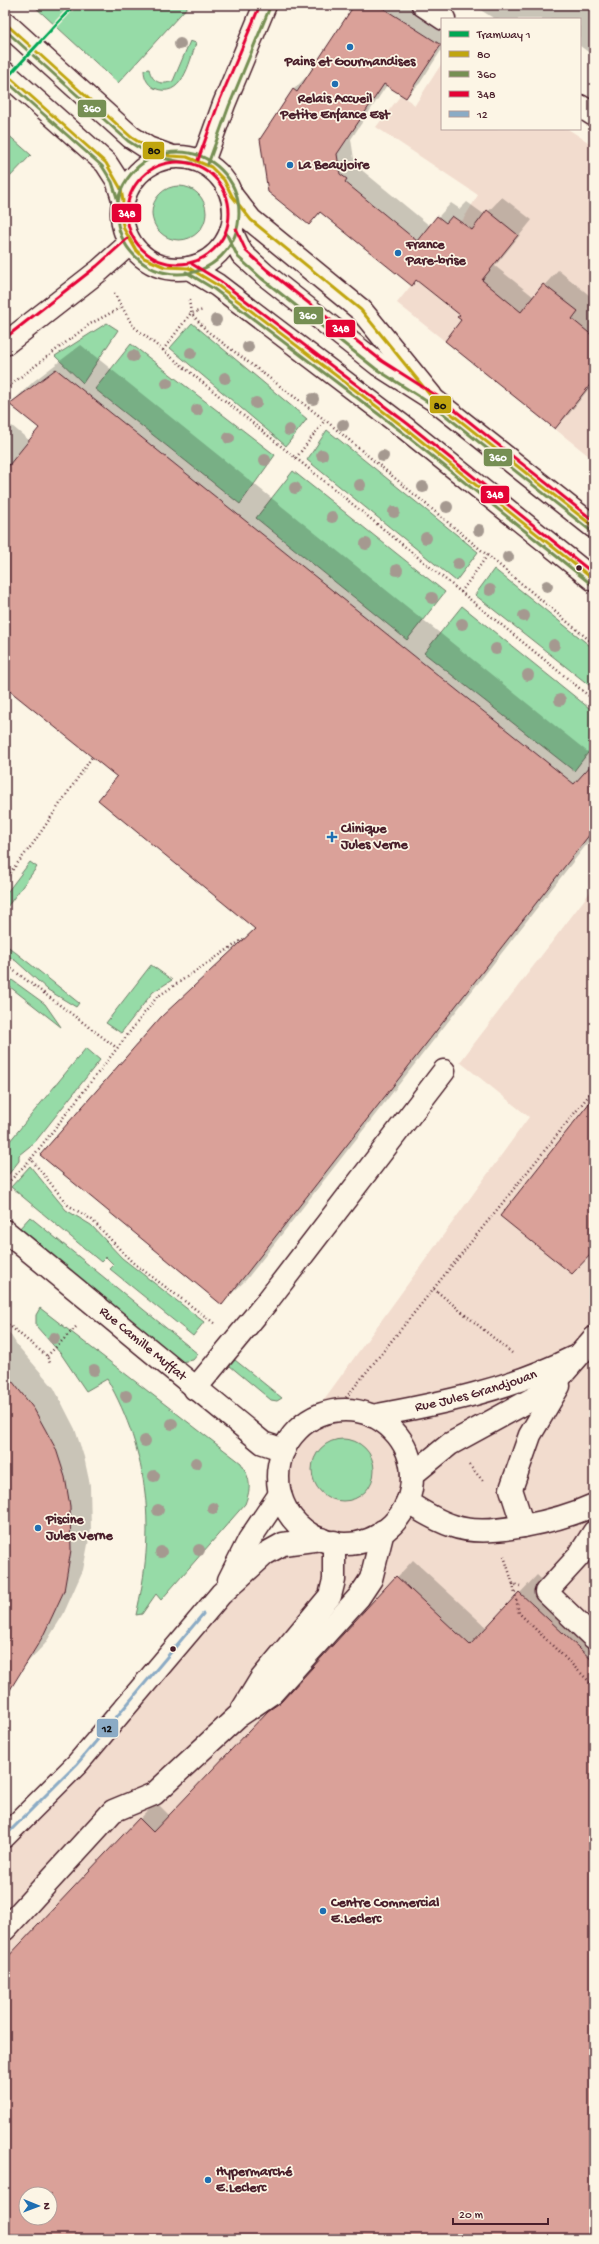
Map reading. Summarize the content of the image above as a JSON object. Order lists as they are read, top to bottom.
{
  "streets": {
    "street": ["Rue Camille Muffat", "Rue Jules Grandjouan"]
  },
  "crossings": [
    ["Rue Camille Muffat", "Rue Jules Grandjouan"]
  ],
  "places": {
    "other": [
      "Pains et Gourmandises",
      "Relais Accueil Petite Enfance Est",
      "La Beaujoire",
      "France Pare-brise",
      "Piscine Jules Verne",
      "Centre Commercial E.Leclerc",
      "Hypermarché E.Leclerc"
    ],
    "health": ["Clinique Jules Verne"]
  },
  "lines": [
    "tram line 1",
    "transit line 348",
    "transit line 360",
    "transit line 80",
    "transit line 12"
  ],
  "legend": [
    "Tramway 1",
    "80",
    "360",
    "348",
    "12"
  ],
  "scale_bar": "20 m",
  "north": "right"
}
